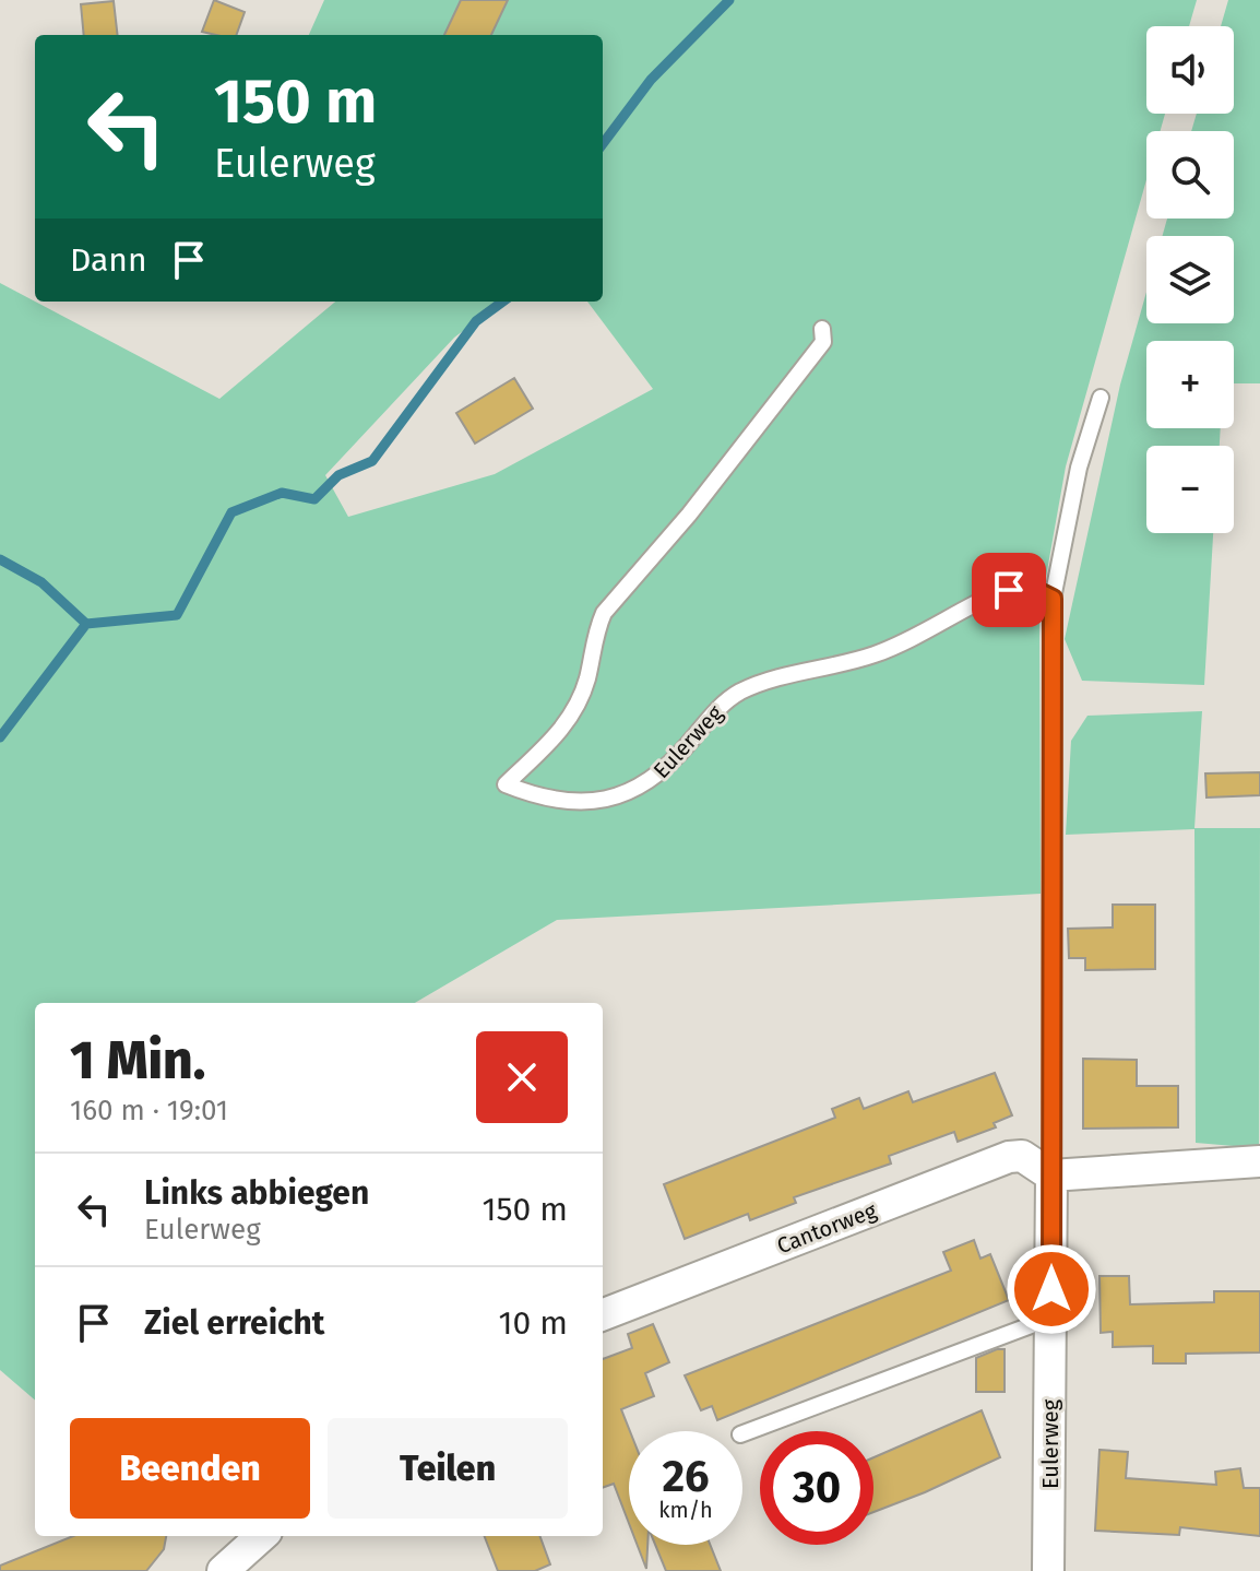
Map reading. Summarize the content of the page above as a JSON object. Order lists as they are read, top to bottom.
{
  "streets": {
    "street": ["Eulerweg", "Cantorweg"]
  },
  "crossings": [
    ["Eulerweg", "Cantorweg"]
  ],
  "page": {
    "map_buttons": ["+", "−"],
    "turn": ["150 m", "Eulerweg"],
    "then": "Dann",
    "heading": ["1 Min.", "160 m · 19:01"],
    "list": [
      {
        "name": "Links abbiegen",
        "note": "Eulerweg",
        "value": "150 m"
      },
      {
        "name": "Ziel erreicht",
        "value": "10 m"
      }
    ],
    "buttons": ["Beenden", "Teilen"],
    "speed": "26 km/h",
    "limit": "30"
  }
}
